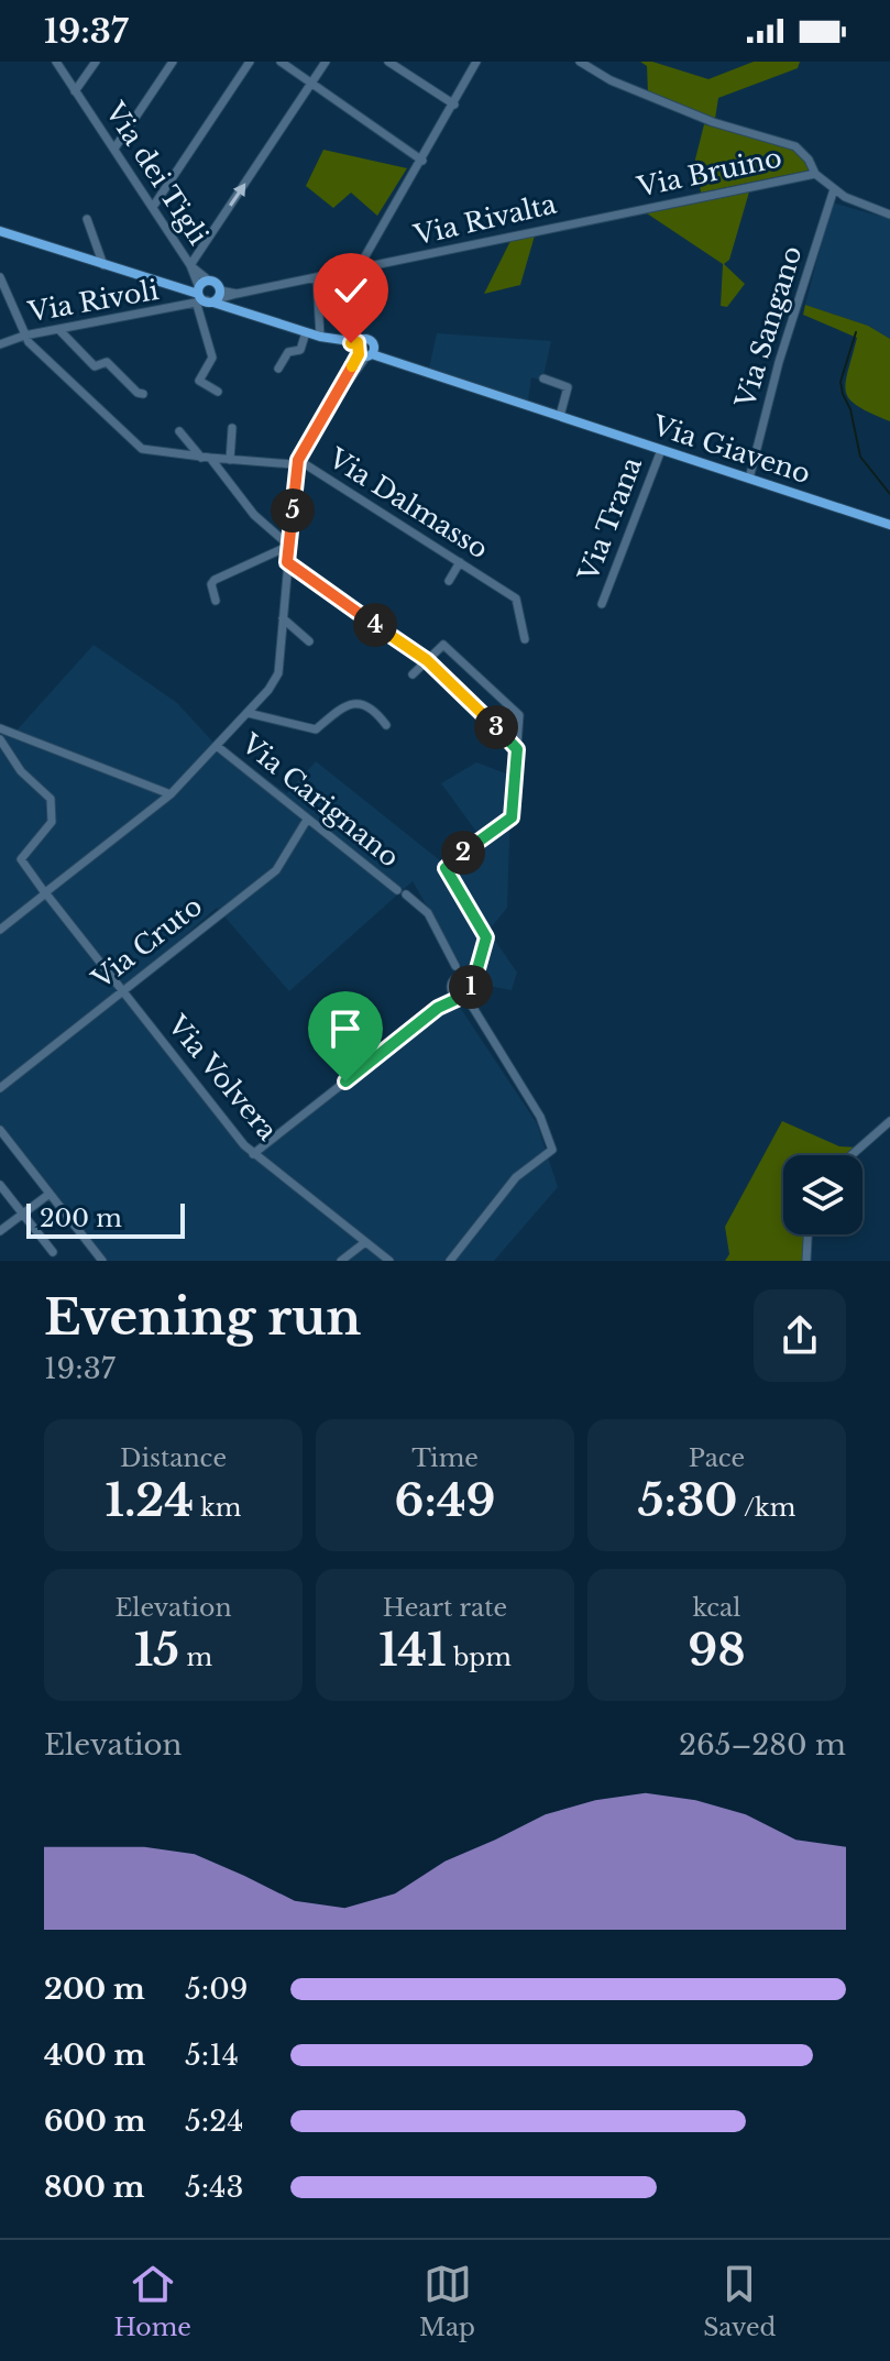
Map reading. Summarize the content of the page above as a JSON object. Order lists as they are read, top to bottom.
{
  "streets": {
    "main road": ["Via Giaveno"],
    "street": [
      "Via Bruino",
      "Via dei Tigli",
      "Via Rivalta",
      "Via Rivoli",
      "Via Sangano",
      "Via Dalmasso",
      "Via Trana",
      "Via Carignano",
      "Via Cruto",
      "Via Volvera"
    ]
  },
  "crossings": [
    ["Via Bruino", "Via Rivalta"],
    ["Via Bruino", "Via Sangano"],
    ["Via dei Tigli", "Via Rivalta"],
    ["Via dei Tigli", "Via Rivoli"],
    ["Via Rivalta", "Via Rivoli"],
    ["Via Rivoli", "Via Dalmasso"],
    ["Via Sangano", "Via Giaveno"],
    ["Via Giaveno", "Via Trana"],
    ["Via Carignano", "Via Cruto"],
    ["Via Cruto", "Via Volvera"]
  ],
  "scale_bar": "200 m",
  "page": {
    "status": "19:37",
    "pins": [
      "5",
      "4",
      "3",
      "2",
      "1"
    ],
    "scale": "200 m",
    "heading": ["Evening run", "19:37"],
    "stats": [
      ["Distance", "1.24 km"],
      ["Time", "6:49"],
      ["Pace", "5:30 /km"],
      ["Elevation", "15 m"],
      ["Heart rate", "141 bpm"],
      ["kcal", "98"]
    ],
    "chart": ["Elevation", "265–280 m"],
    "list": [
      {
        "name": "200 m",
        "note": "5:09"
      },
      {
        "name": "400 m",
        "note": "5:14"
      },
      {
        "name": "600 m",
        "note": "5:24"
      },
      {
        "name": "800 m",
        "note": "5:43"
      }
    ],
    "tabs": ["Home", "Map", "Saved"]
  }
}
